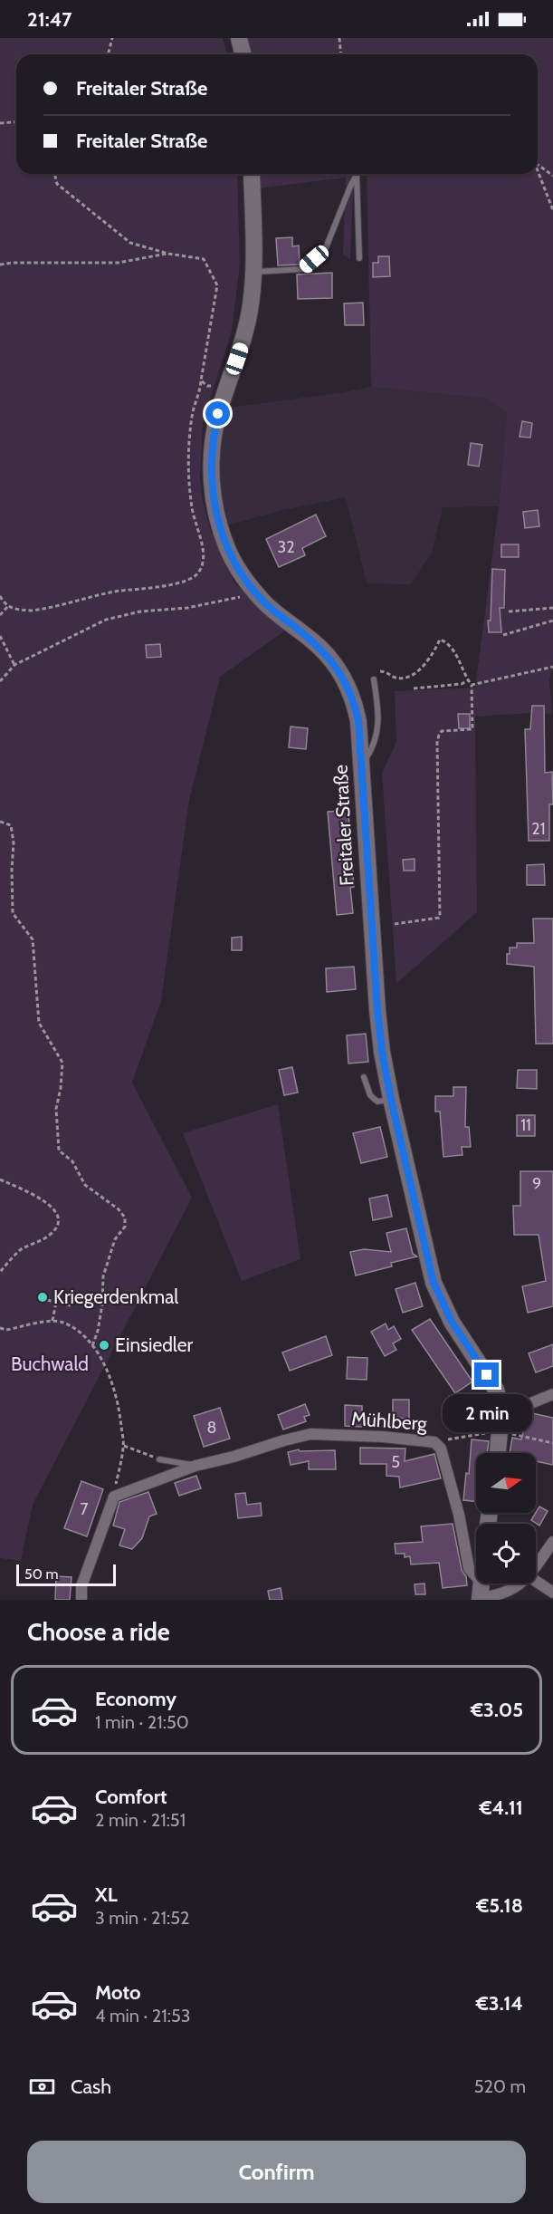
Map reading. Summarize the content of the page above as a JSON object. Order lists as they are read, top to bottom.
{
  "streets": {
    "main road": ["Freitaler Straße"],
    "street": ["Mühlberg"]
  },
  "parks": ["Buchwald"],
  "places": ["Kriegerdenkmal", "Einsiedler"],
  "house_numbers": [
    "32",
    "21",
    "11",
    "9",
    "8",
    "5",
    "7"
  ],
  "scale_bar": "50 m",
  "north": "right",
  "page": {
    "status": "21:47",
    "banner": ["Freitaler Straße", "Freitaler Straße"],
    "bubble": "2 min",
    "scale": "50 m",
    "heading": "Choose a ride",
    "list": [
      {
        "name": "Economy",
        "note": "1 min · 21:50",
        "value": "€3.05"
      },
      {
        "name": "Comfort",
        "note": "2 min · 21:51",
        "value": "€4.11"
      },
      {
        "name": "XL",
        "note": "3 min · 21:52",
        "value": "€5.18"
      },
      {
        "name": "Moto",
        "note": "4 min · 21:53",
        "value": "€3.14"
      }
    ],
    "pay": ["Cash", "520 m"],
    "buttons": "Confirm"
  }
}
